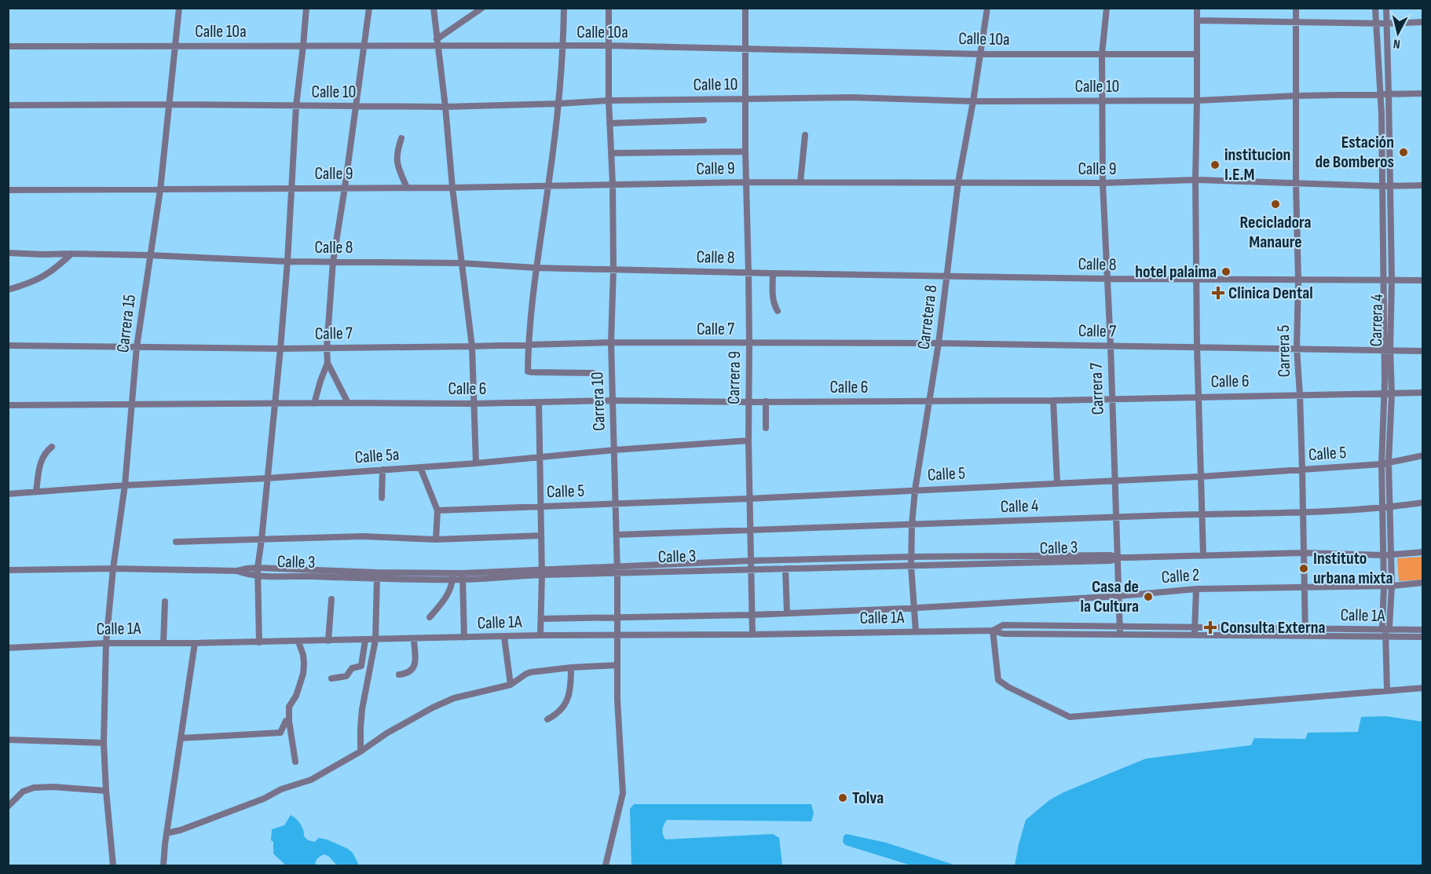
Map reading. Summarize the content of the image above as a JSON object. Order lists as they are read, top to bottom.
{
  "streets": {
    "street": [
      "Calle 10a",
      "Calle 10",
      "Calle 9",
      "Calle 8",
      "Carretera 8",
      "Carrera 4",
      "Carrera 15",
      "Calle 7",
      "Carrera 5",
      "Carrera 9",
      "Calle 6",
      "Carrera 7",
      "Carrera 10",
      "Calle 5",
      "Calle 5a",
      "Calle 4",
      "Calle 3",
      "Calle 2",
      "Calle 1A"
    ]
  },
  "crossings": [
    ["Calle 10a", "Carretera 8"],
    ["Calle 10a", "Carrera 15"],
    ["Calle 10a", "Carrera 9"],
    ["Calle 10a", "Carrera 7"],
    ["Calle 10a", "Carrera 10"],
    ["Calle 10", "Carretera 8"],
    ["Calle 10", "Carrera 4"],
    ["Calle 10", "Carrera 15"],
    ["Calle 10", "Carrera 5"],
    ["Calle 10", "Carrera 9"],
    ["Calle 10", "Carrera 7"],
    ["Calle 10", "Carrera 10"],
    ["Calle 9", "Carretera 8"],
    ["Calle 9", "Carrera 4"],
    ["Calle 9", "Carrera 15"],
    ["Calle 9", "Carrera 5"],
    ["Calle 9", "Carrera 9"],
    ["Calle 9", "Carrera 7"],
    ["Calle 9", "Carrera 10"],
    ["Calle 8", "Carretera 8"],
    ["Calle 8", "Carrera 4"],
    ["Calle 8", "Carrera 15"],
    ["Calle 8", "Carrera 5"],
    ["Calle 8", "Carrera 9"],
    ["Calle 8", "Carrera 7"],
    ["Calle 8", "Carrera 10"],
    ["Carretera 8", "Calle 7"],
    ["Carretera 8", "Calle 6"],
    ["Carretera 8", "Calle 5"],
    ["Carretera 8", "Calle 4"],
    ["Carretera 8", "Calle 3"],
    ["Carretera 8", "Calle 2"],
    ["Carretera 8", "Calle 1A"],
    ["Carrera 4", "Calle 7"],
    ["Carrera 4", "Calle 6"],
    ["Carrera 4", "Calle 5"],
    ["Carrera 4", "Calle 4"],
    ["Carrera 4", "Calle 3"],
    ["Carrera 4", "Calle 2"],
    ["Carrera 4", "Calle 1A"],
    ["Carrera 15", "Calle 7"],
    ["Carrera 15", "Calle 6"],
    ["Carrera 15", "Calle 5a"],
    ["Carrera 15", "Calle 3"],
    ["Carrera 15", "Calle 1A"],
    ["Calle 7", "Carrera 5"],
    ["Calle 7", "Carrera 9"],
    ["Calle 7", "Carrera 7"],
    ["Calle 7", "Carrera 10"],
    ["Carrera 5", "Calle 6"],
    ["Carrera 5", "Calle 5"],
    ["Carrera 5", "Calle 4"],
    ["Carrera 5", "Calle 3"],
    ["Carrera 5", "Calle 2"],
    ["Carrera 5", "Calle 1A"],
    ["Carrera 9", "Calle 6"],
    ["Carrera 9", "Calle 5"],
    ["Carrera 9", "Calle 5a"],
    ["Carrera 9", "Calle 4"],
    ["Carrera 9", "Calle 3"],
    ["Carrera 9", "Calle 2"],
    ["Carrera 9", "Calle 1A"],
    ["Calle 6", "Carrera 7"],
    ["Calle 6", "Carrera 10"],
    ["Carrera 7", "Calle 5"],
    ["Carrera 7", "Calle 4"],
    ["Carrera 7", "Calle 3"],
    ["Carrera 7", "Calle 2"],
    ["Carrera 7", "Calle 1A"],
    ["Carrera 10", "Calle 5"],
    ["Carrera 10", "Calle 5a"],
    ["Carrera 10", "Calle 4"],
    ["Carrera 10", "Calle 3"],
    ["Carrera 10", "Calle 2"],
    ["Carrera 10", "Calle 1A"]
  ],
  "places": {
    "other": [
      "Estación de Bomberos",
      "institucion I.E.M",
      "Recicladora Manaure",
      "hotel palaima",
      "Instituto urbana mixta",
      "Casa de la Cultura",
      "Tolva"
    ],
    "health": ["Clinica Dental", "Consulta Externa"]
  },
  "north": "bottom"
}
